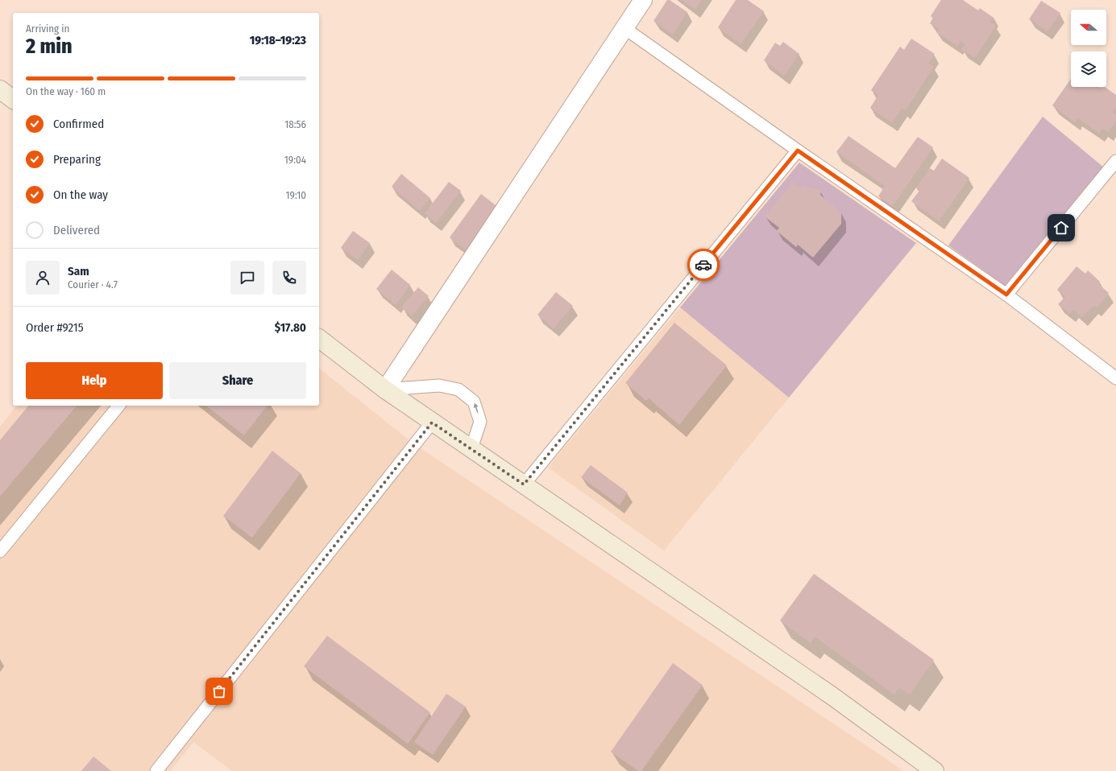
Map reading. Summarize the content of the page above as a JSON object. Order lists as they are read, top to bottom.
{
  "north": "left",
  "page": {
    "heading": ["2 min", "Arriving in", "19:18–19:23"],
    "panel": [
      "Sam",
      "Courier · 4.7",
      "Order #9215",
      "$17.80"
    ],
    "bar": "On the way · 160 m",
    "list": [
      ["Confirmed", "18:56"],
      ["Preparing", "19:04"],
      ["On the way", "19:10"],
      "Delivered"
    ],
    "buttons": ["Help", "Share"]
  }
}
